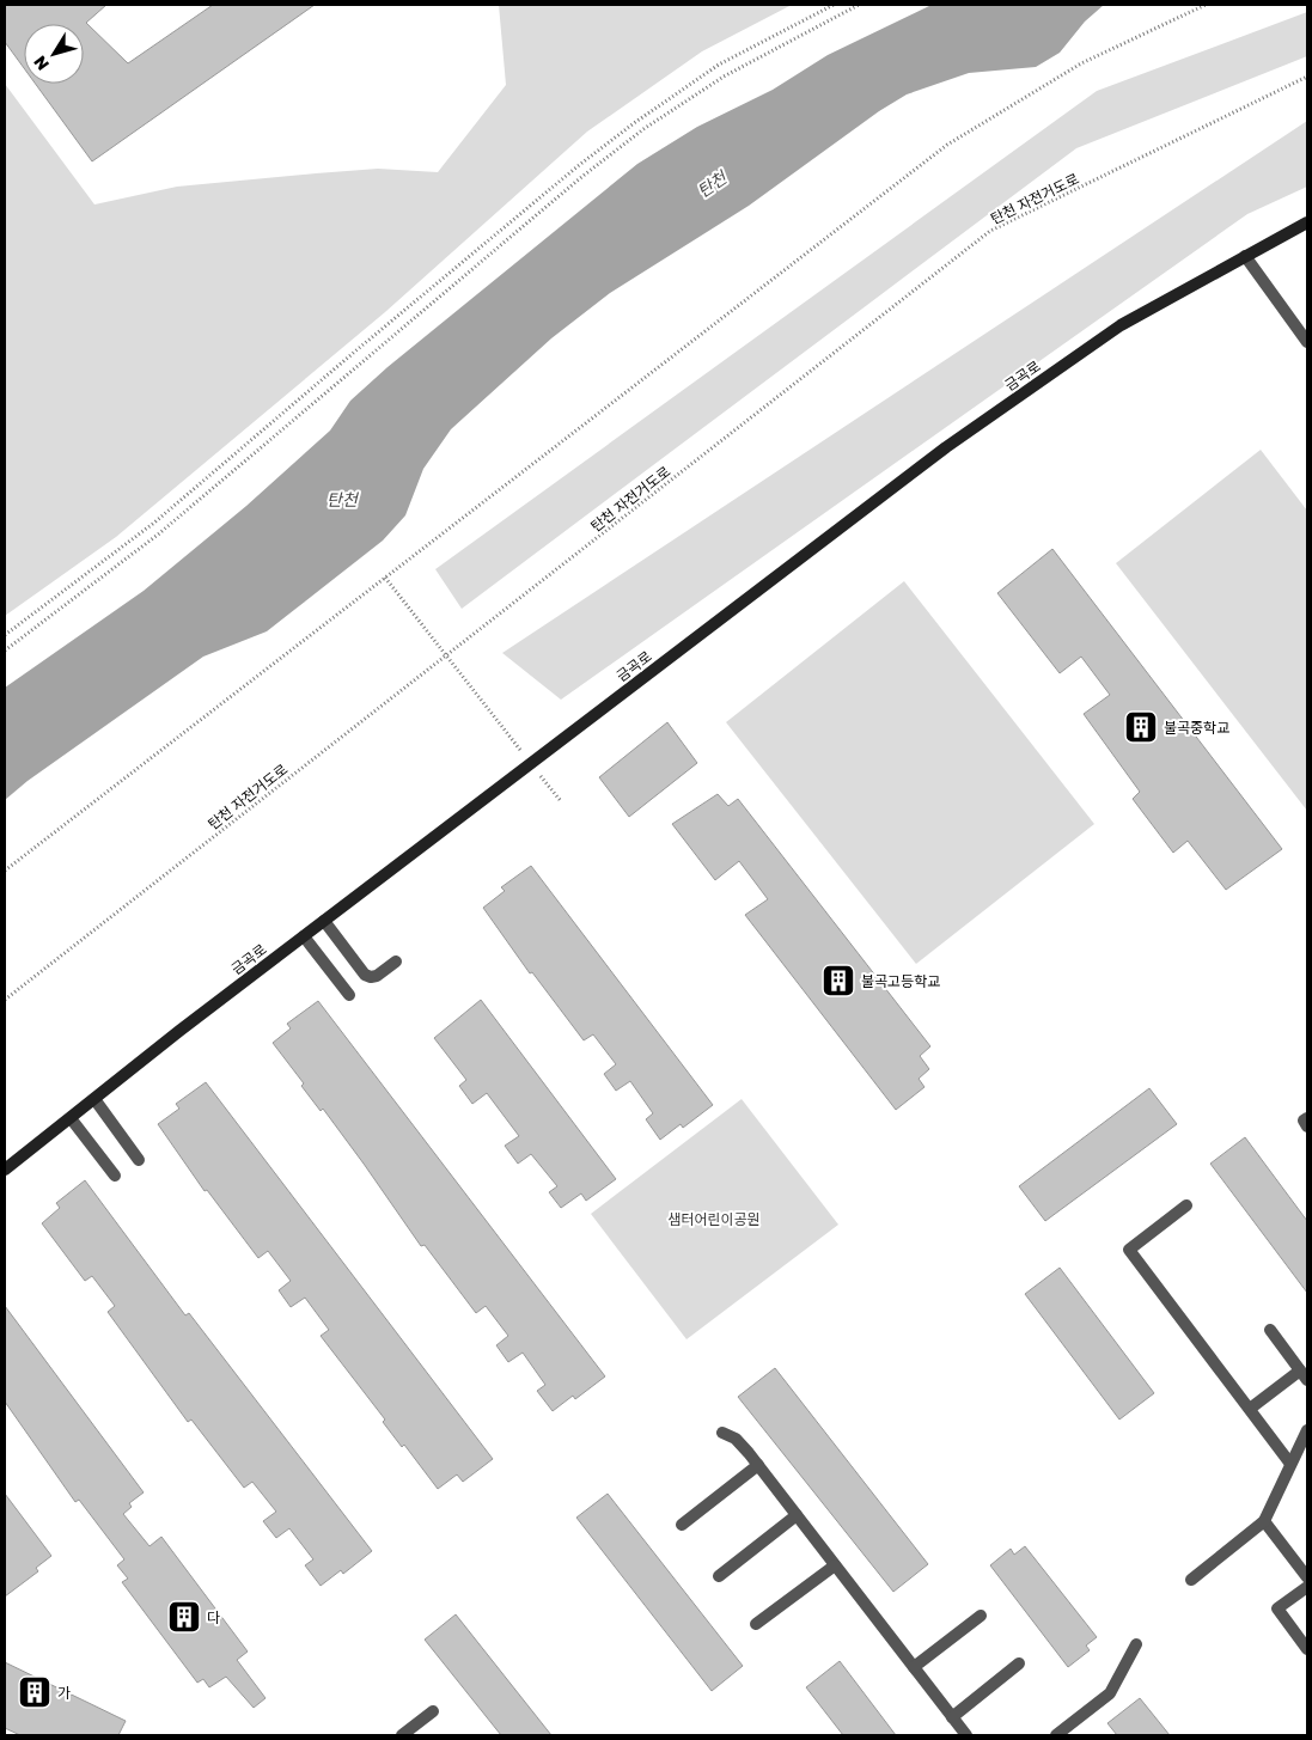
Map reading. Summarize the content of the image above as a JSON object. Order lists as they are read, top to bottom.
{
  "streets": {
    "main road": ["금곡로"],
    "path": ["탄천 자전거도로"]
  },
  "water": ["탄천"],
  "parks": ["샘터어린이공원"],
  "places": {
    "building": [
      "불곡중학교",
      "불곡고등학교",
      "다",
      "가"
    ]
  },
  "north": "bottom left"
}
